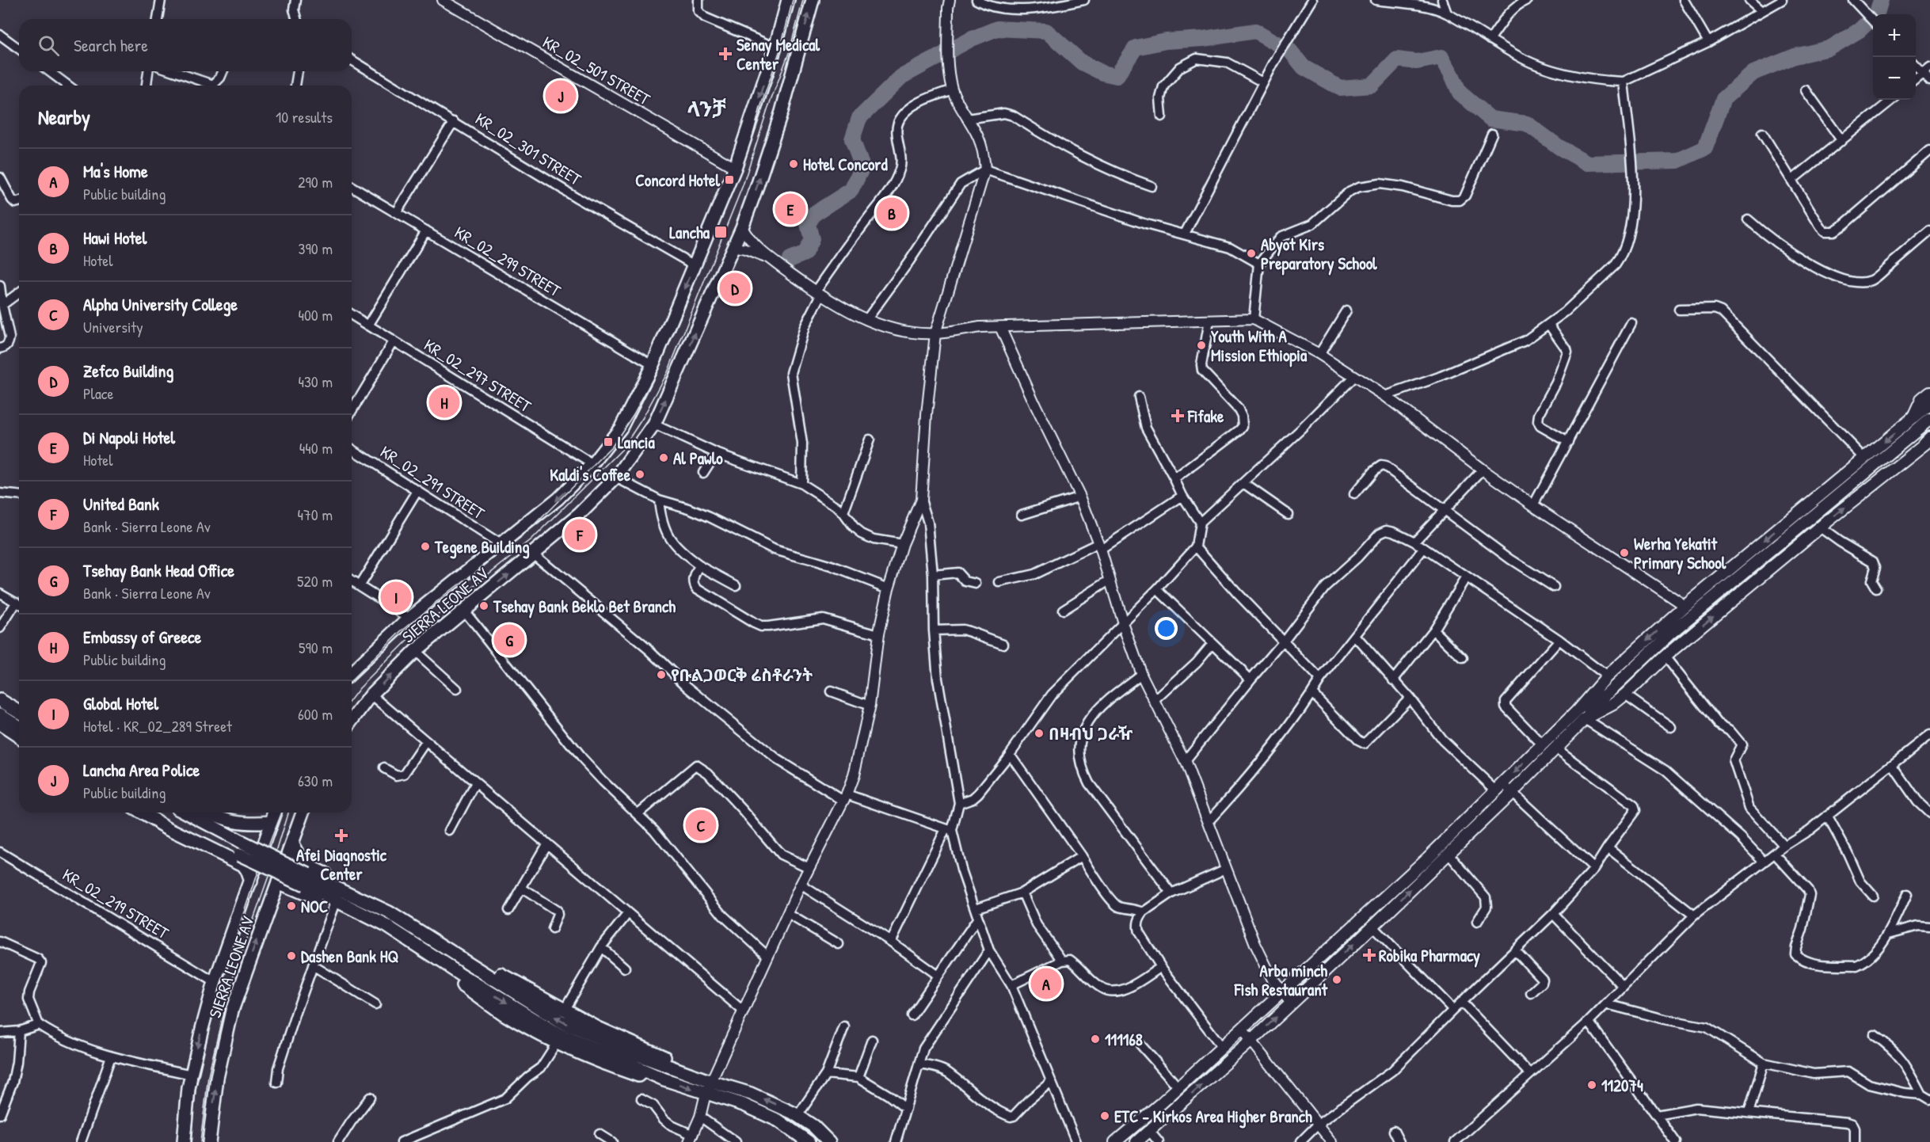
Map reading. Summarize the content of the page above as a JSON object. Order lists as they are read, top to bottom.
{
  "streets": {
    "main road": ["SIERRA LEONE AV"],
    "street": [
      "KR_02_501 STREET",
      "KR_02_301 STREET",
      "KR_02_299 STREET",
      "KR_02_297 STREET",
      "KR_02_291 STREET",
      "KR_02_219 STREET"
    ]
  },
  "crossings": [
    ["KR_02_501 STREET", "SIERRA LEONE AV"],
    ["KR_02_301 STREET", "SIERRA LEONE AV"],
    ["KR_02_299 STREET", "SIERRA LEONE AV"],
    ["KR_02_297 STREET", "SIERRA LEONE AV"],
    ["KR_02_291 STREET", "SIERRA LEONE AV"],
    ["SIERRA LEONE AV", "KR_02_219 STREET"]
  ],
  "districts": ["ላንቻ"],
  "places": {
    "health": [
      "Senay Medical Center",
      "Fifake",
      "Afei Diagnostic Center",
      "Robika Pharmacy"
    ],
    "other": [
      "Hotel Concord",
      "Abyot Kirs Preparatory School",
      "Youth With A Mission Ethiopia",
      "Al Pawlo",
      "Kaldi's Coffee",
      "Tegene Building",
      "Werha Yekatit Primary School",
      "Tsehay Bank Beklo Bet Branch",
      "የቡልጋወርቅ ሬስቶራንት",
      "በዛብህ ጋራዥ",
      "NOC",
      "Dashen Bank HQ",
      "Arba minch Fish Restaurant",
      "111168",
      "112074",
      "ETC - Kirkos Area Higher Branch"
    ],
    "transit": ["Concord Hotel", "Lancha", "Lancia"]
  },
  "page": {
    "map_buttons": ["+", "−"],
    "search": "Search here",
    "pins": [
      "J",
      "E",
      "B",
      "D",
      "H",
      "F",
      "I",
      "G",
      "C",
      "A"
    ],
    "heading": ["Nearby", "10 results"],
    "list": [
      {
        "mark": "A",
        "name": "Ma's Home",
        "note": "Public building",
        "value": "290 m"
      },
      {
        "mark": "B",
        "name": "Hawi Hotel",
        "note": "Hotel",
        "value": "390 m"
      },
      {
        "mark": "C",
        "name": "Alpha University College",
        "note": "University",
        "value": "400 m"
      },
      {
        "mark": "D",
        "name": "Zefco Building",
        "note": "Place",
        "value": "430 m"
      },
      {
        "mark": "E",
        "name": "Di Napoli Hotel",
        "note": "Hotel",
        "value": "440 m"
      },
      {
        "mark": "F",
        "name": "United Bank",
        "note": "Bank · Sierra Leone Av",
        "value": "470 m"
      },
      {
        "mark": "G",
        "name": "Tsehay Bank Head Office",
        "note": "Bank · Sierra Leone Av",
        "value": "520 m"
      },
      {
        "mark": "H",
        "name": "Embassy of Greece",
        "note": "Public building",
        "value": "590 m"
      },
      {
        "mark": "I",
        "name": "Global Hotel",
        "note": "Hotel · KR_02_289 Street",
        "value": "600 m"
      },
      {
        "mark": "J",
        "name": "Lancha Area Police",
        "note": "Public building",
        "value": "630 m"
      }
    ]
  }
}
